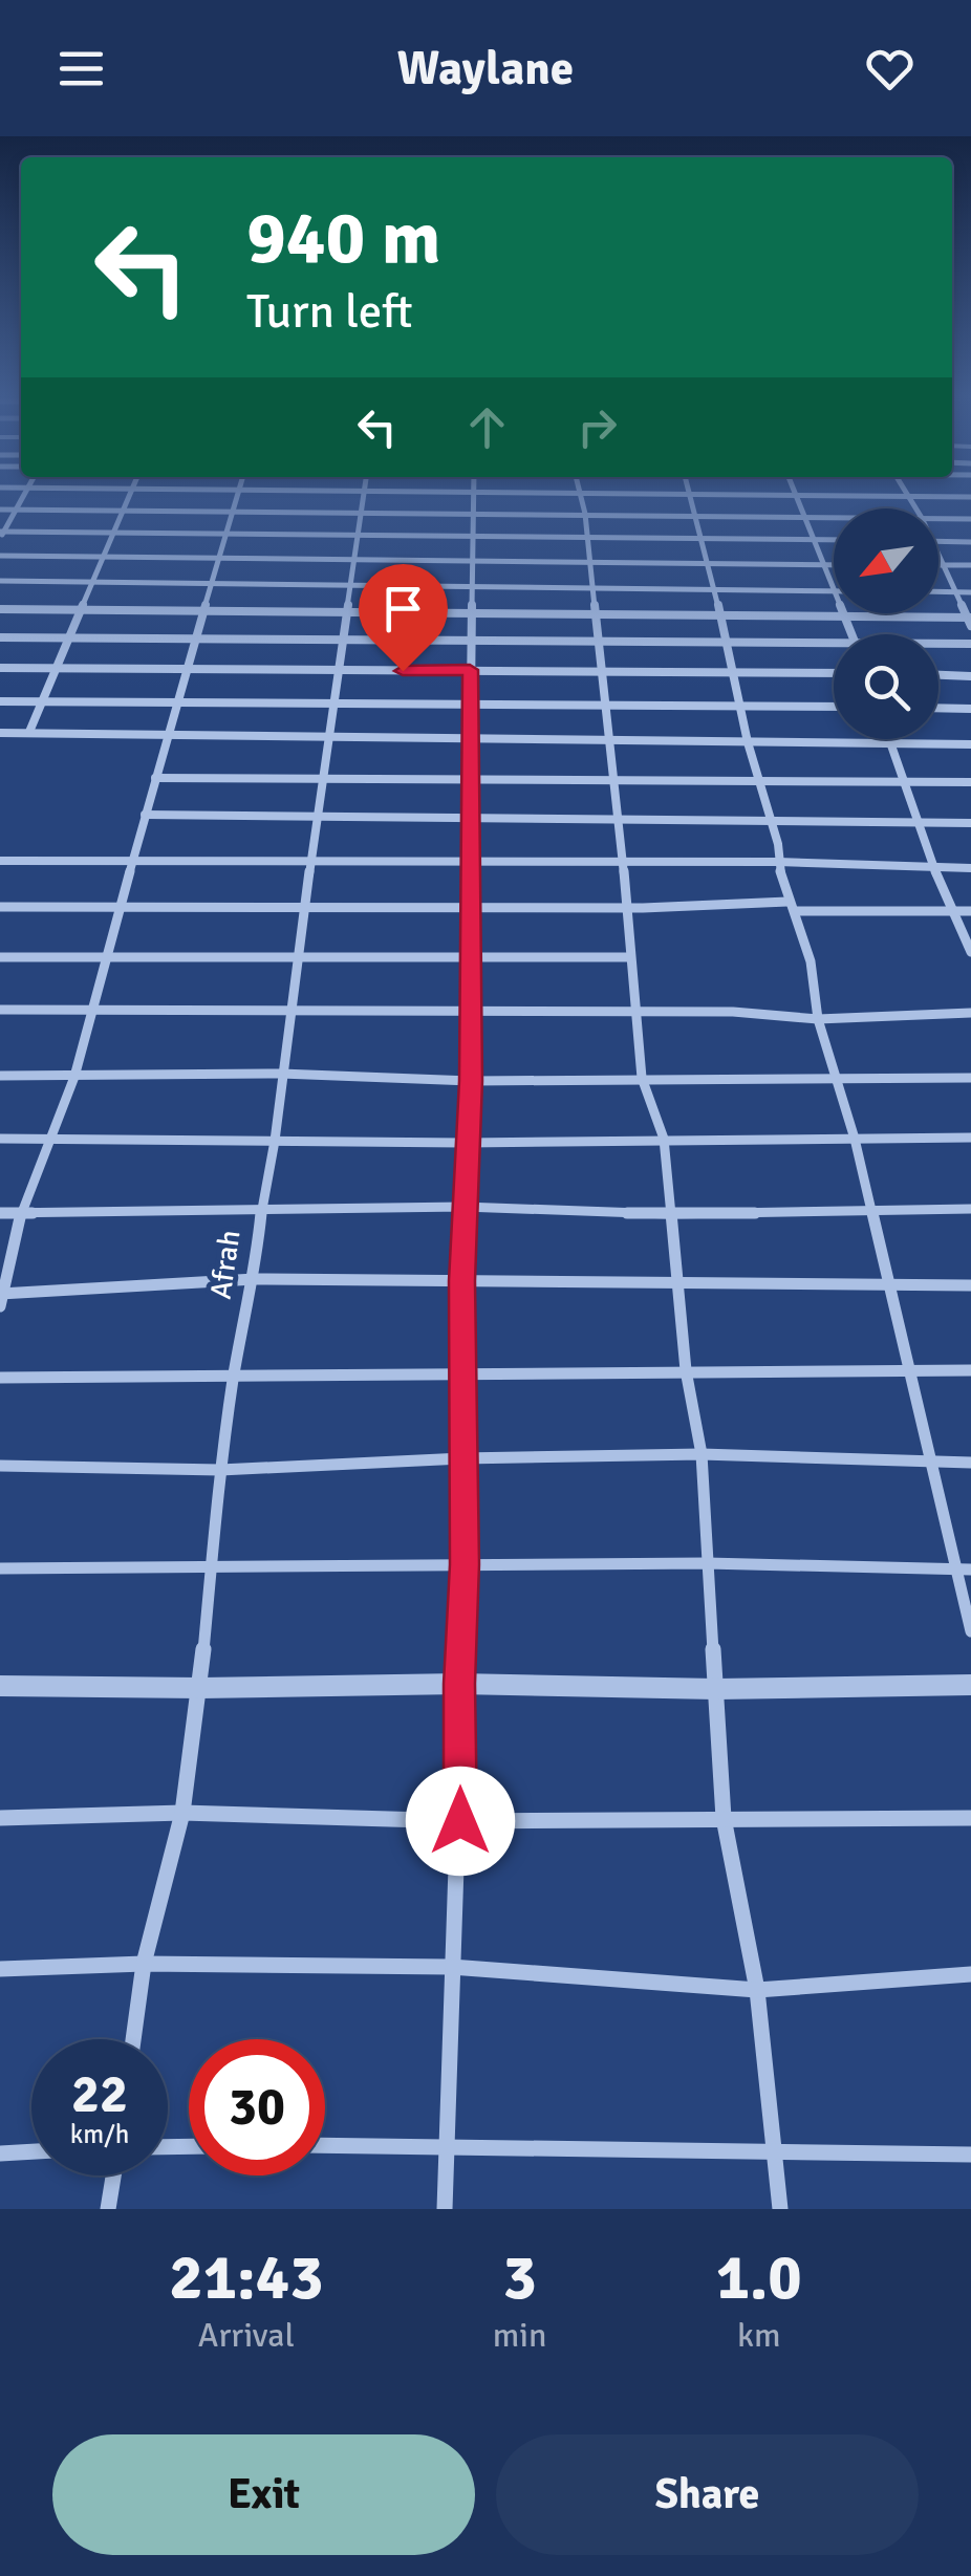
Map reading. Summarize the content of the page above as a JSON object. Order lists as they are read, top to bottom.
{
  "streets": {
    "street": ["Afrah"]
  },
  "north": "bottom left",
  "page": {
    "header": "Waylane",
    "turn": ["940 m", "Turn left"],
    "speed": "22 km/h",
    "limit": "30",
    "eta": [
      "21:43",
      "Arrival",
      "3",
      "min",
      "1.0",
      "km"
    ],
    "buttons": ["Exit", "Share"]
  }
}
